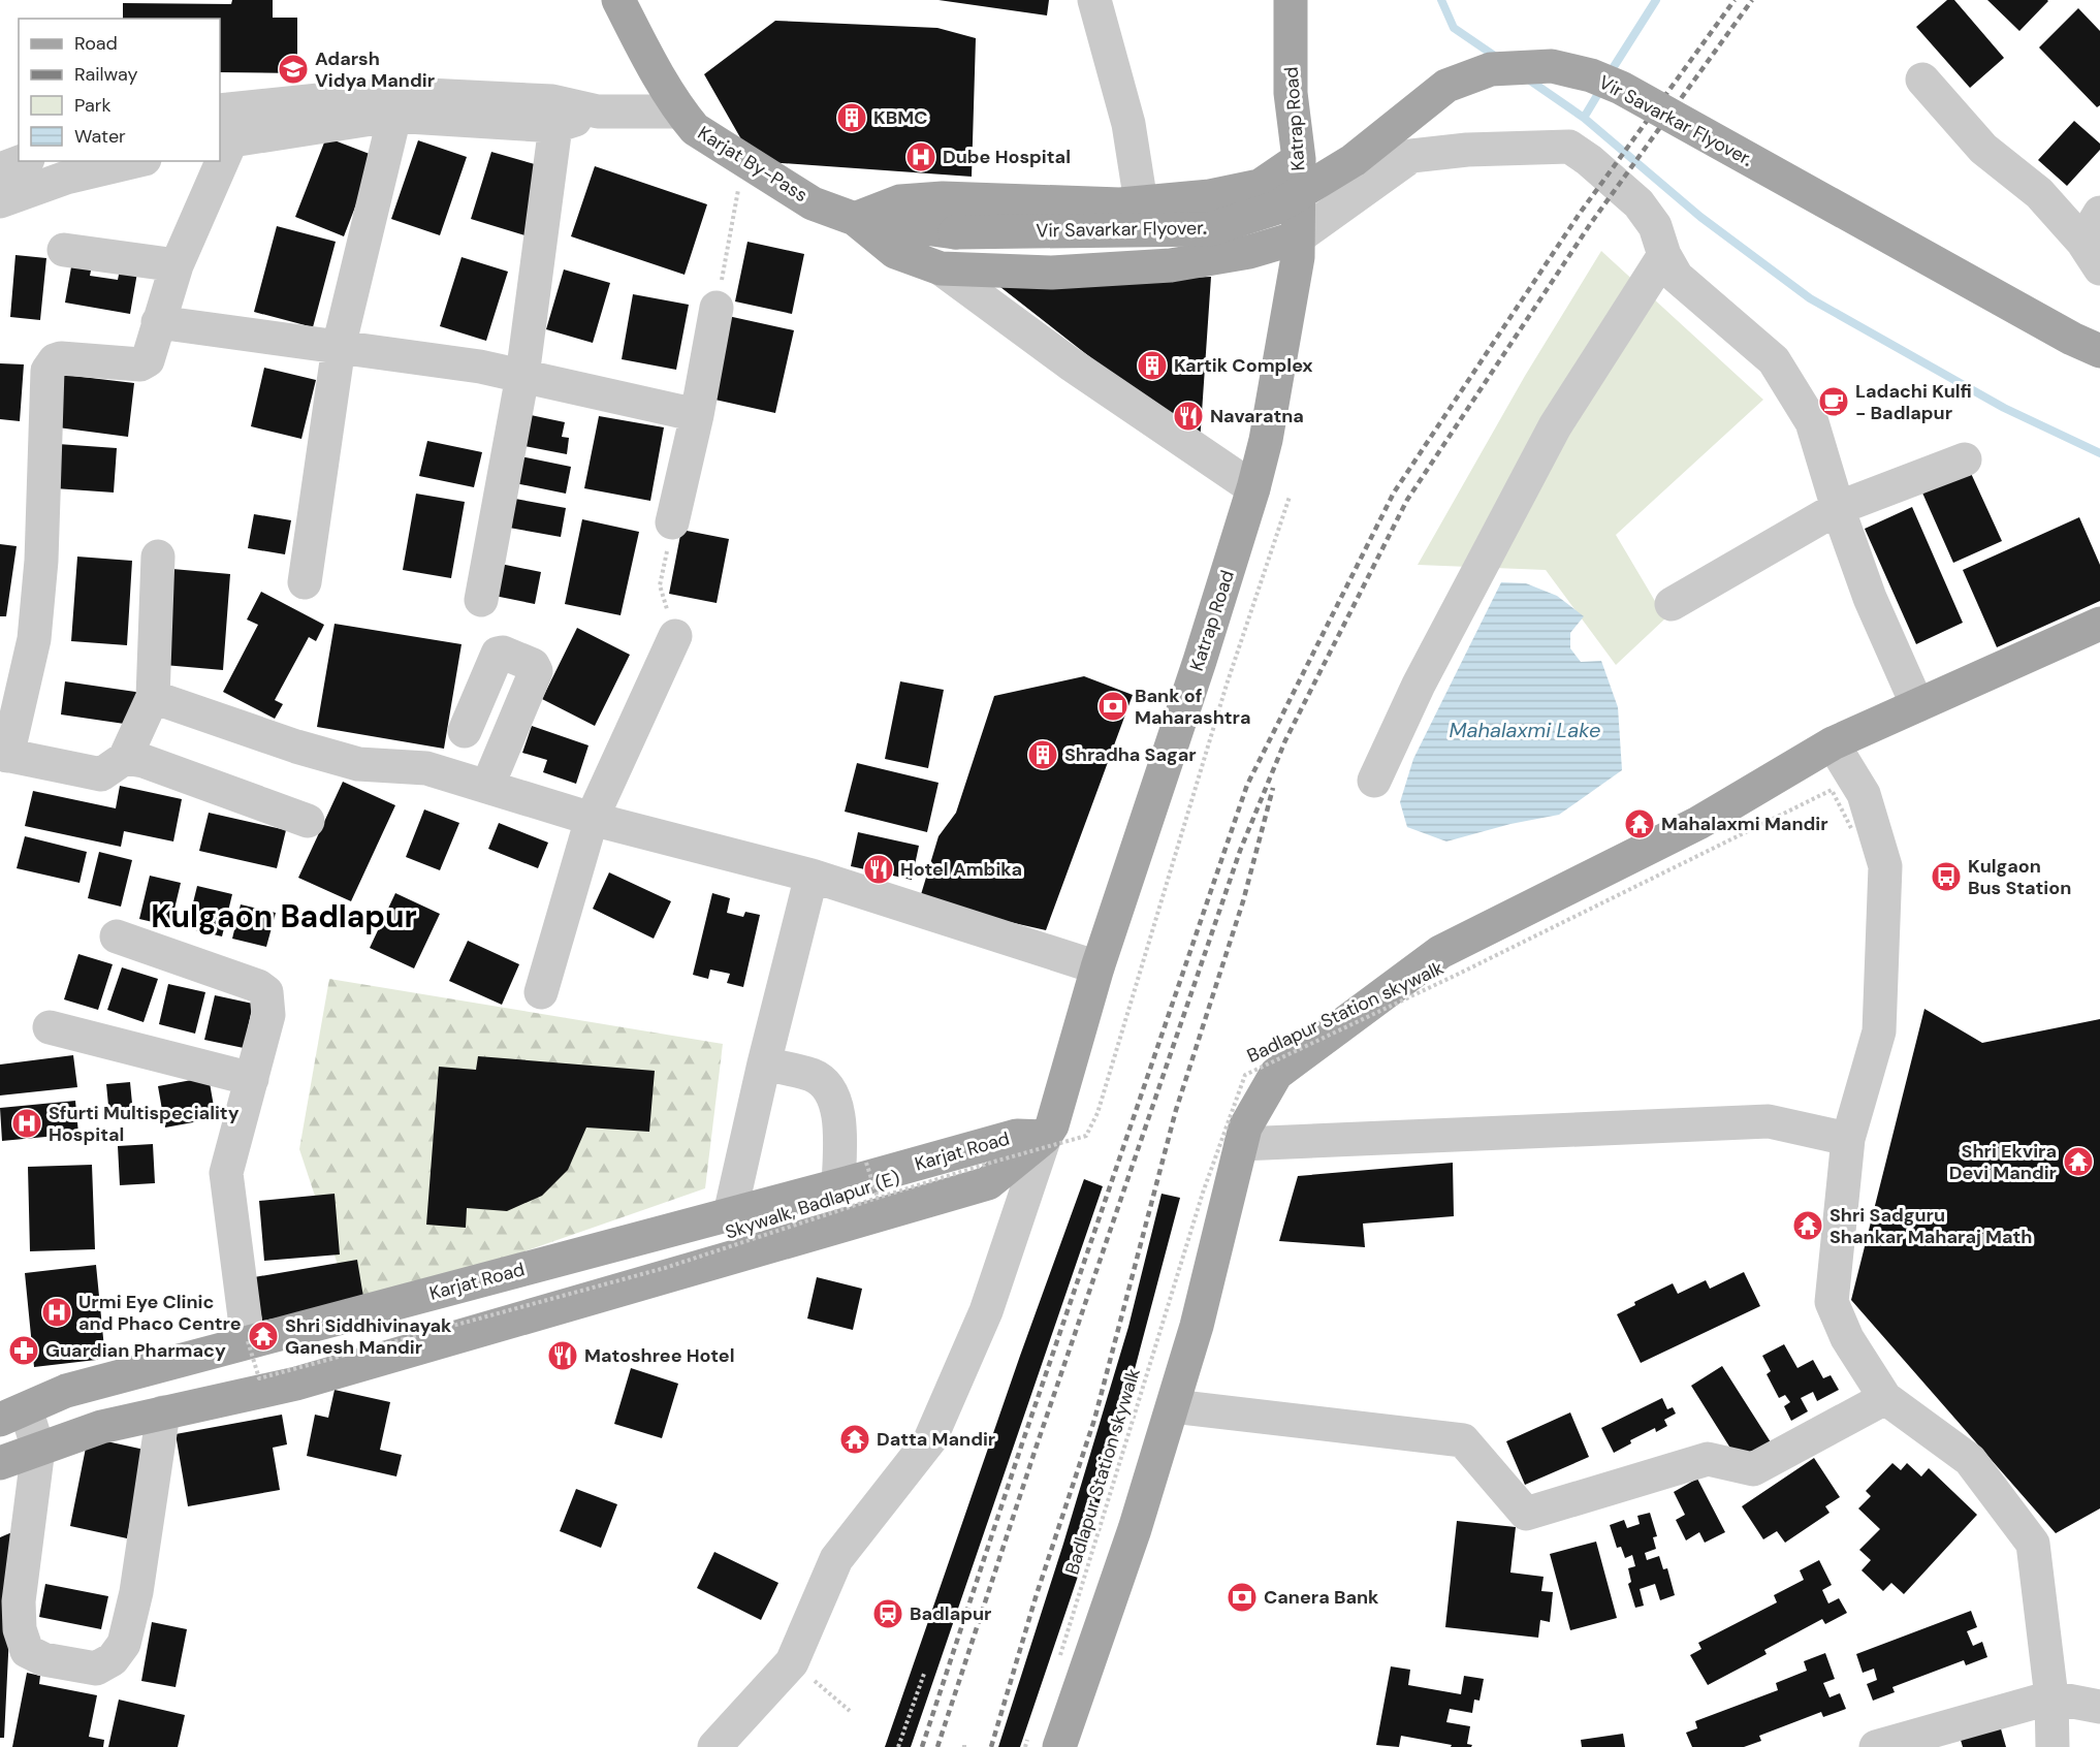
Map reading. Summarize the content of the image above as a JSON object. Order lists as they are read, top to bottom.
{
  "streets": {
    "main road": [
      "Katrap Road",
      "Vir Savarkar Flyover.",
      "Karjat By-Pass",
      "Karjat Road"
    ],
    "path": ["Badlapur Station skywalk", "Skywalk, Badlapur (E)"]
  },
  "crossings": [
    ["Katrap Road", "Karjat Road"],
    ["Vir Savarkar Flyover.", "Karjat By-Pass"],
    ["Karjat Road", "Skywalk, Badlapur (E)"]
  ],
  "districts": ["Kulgaon Badlapur"],
  "water": ["Mahalaxmi Lake"],
  "places": {
    "school or university": ["Adarsh Vidya Mandir"],
    "building": ["KBMC", "Kartik Complex", "Shradha Sagar"],
    "hospital": ["Dube Hospital", "Sfurti Multispeciality Hospital", "Urmi Eye Clinic and Phaco Centre"],
    "cafe": ["Ladachi Kulfi - Badlapur"],
    "restaurant": ["Navaratna", "Hotel Ambika", "Matoshree Hotel"],
    "bank": ["Bank of Maharashtra", "Canera Bank"],
    "temple": [
      "Mahalaxmi Mandir",
      "Shri Ekvira Devi Mandir",
      "Shri Sadguru Shankar Maharaj Math",
      "Shri Siddhivinayak Ganesh Mandir",
      "Datta Mandir"
    ],
    "bus stop": ["Kulgaon Bus Station"],
    "pharmacy": ["Guardian Pharmacy"],
    "station": ["Badlapur"]
  },
  "legend": [
    "Road",
    "Railway",
    "Park",
    "Water"
  ]
}
